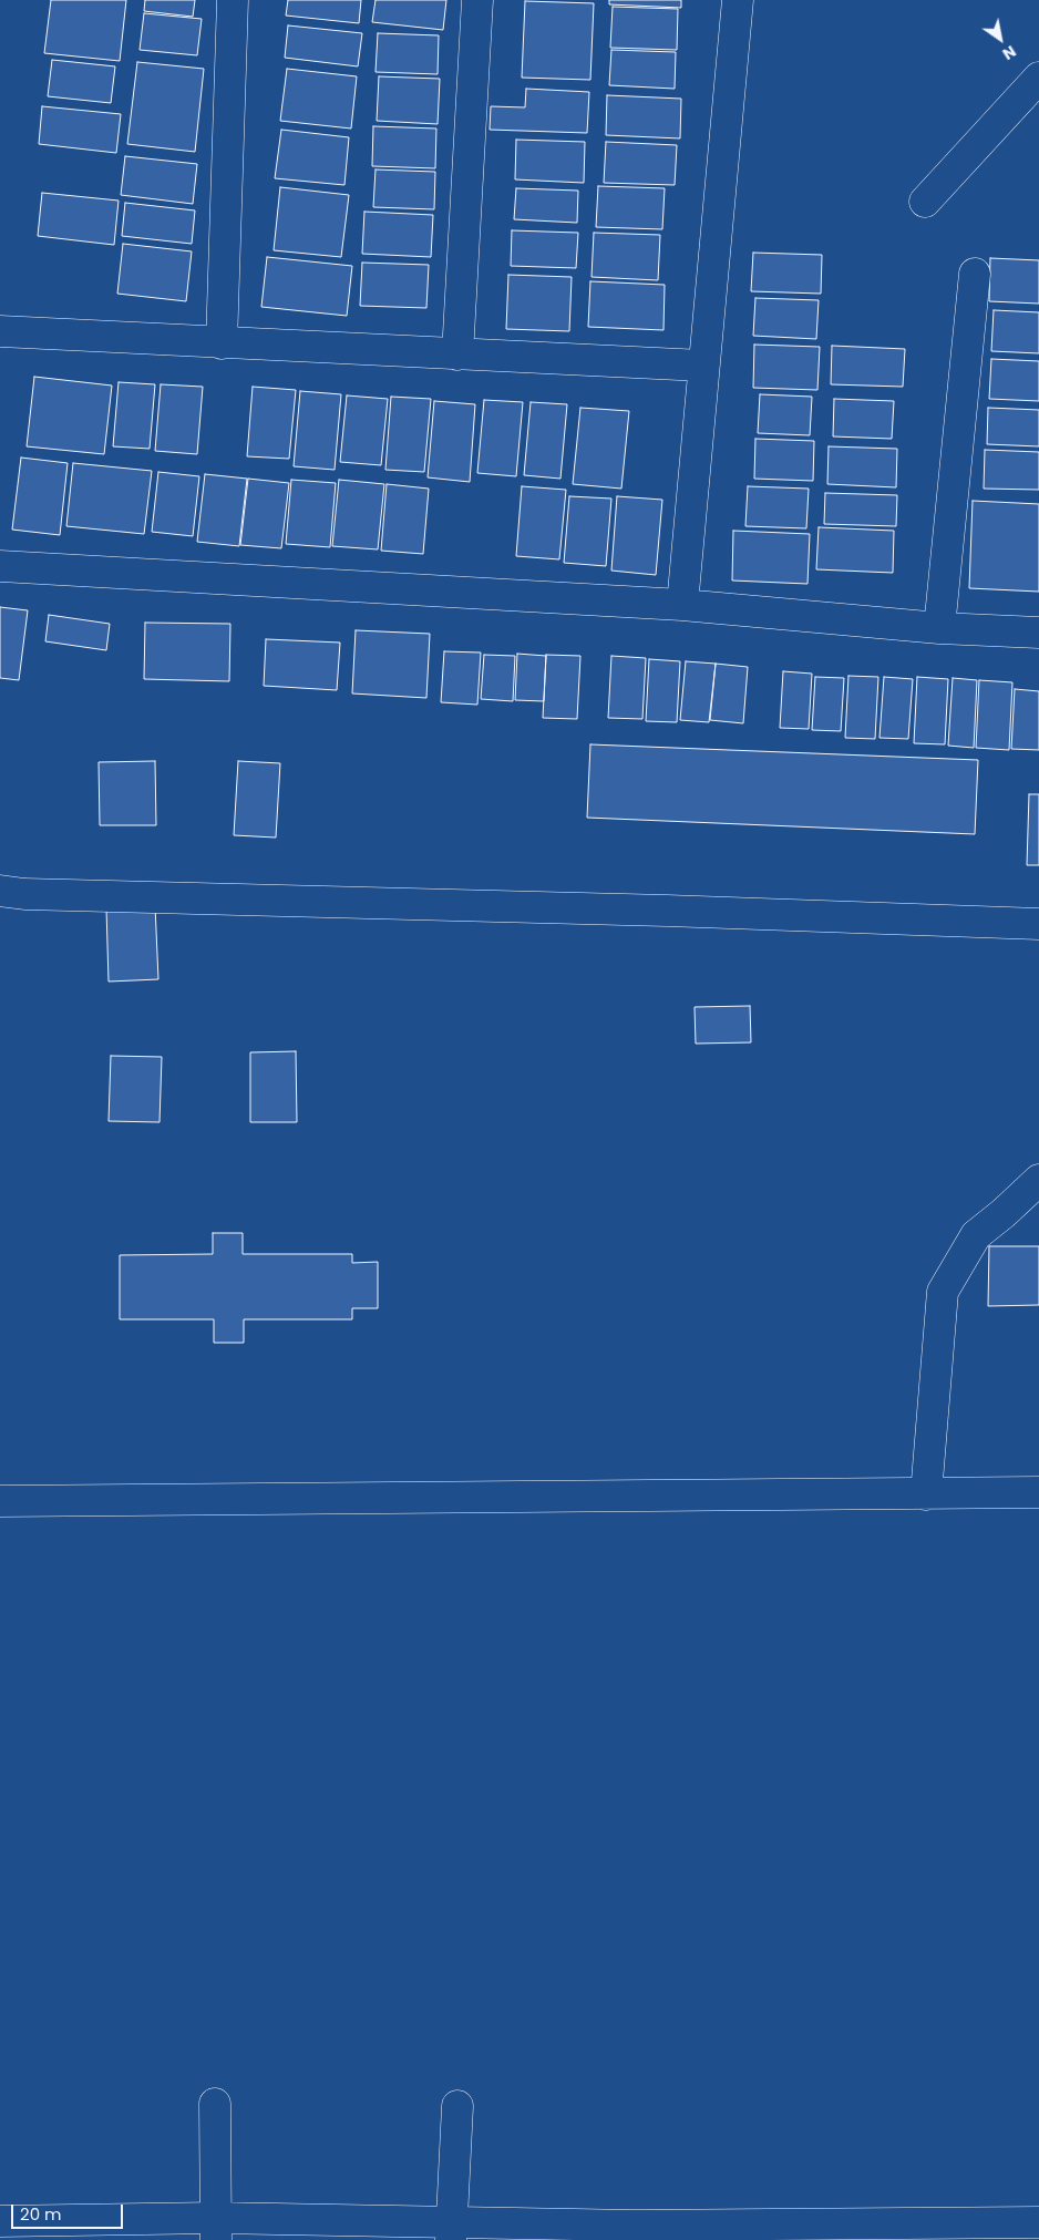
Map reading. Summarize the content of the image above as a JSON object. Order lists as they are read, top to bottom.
{
  "scale_bar": "20 m",
  "north": "bottom right"
}
